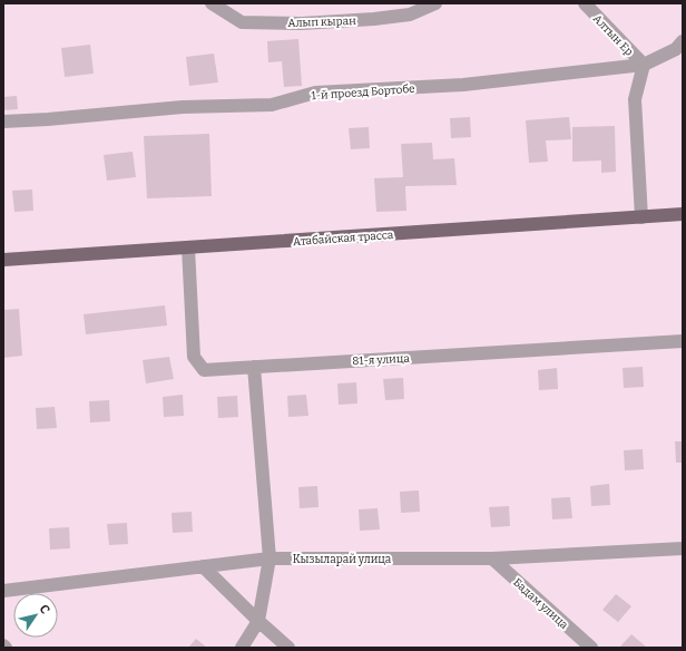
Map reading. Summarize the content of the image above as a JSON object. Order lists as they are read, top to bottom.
{
  "streets": {
    "main road": ["Атабайская трасса"],
    "street": [
      "Алып кыран",
      "Алтын Ер",
      "1-й проезд Бортобе",
      "81-я улица",
      "Кызыларай улица",
      "Бадам улица"
    ]
  },
  "crossings": [
    ["Алтын Ер", "1-й проезд Бортобе"],
    ["Атабайская трасса", "81-я улица"],
    ["Кызыларай улица", "Бадам улица"]
  ],
  "north": "top right"
}
